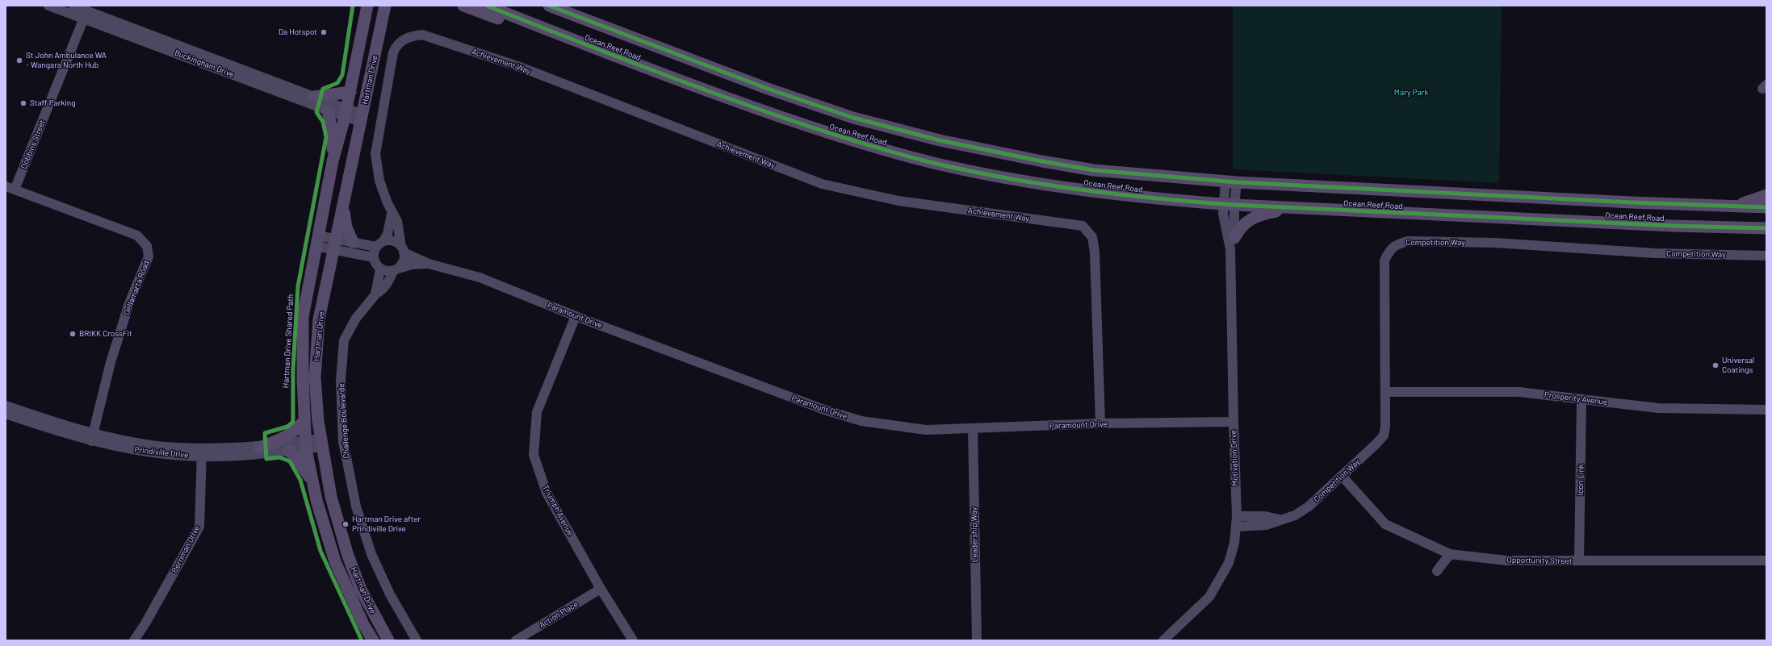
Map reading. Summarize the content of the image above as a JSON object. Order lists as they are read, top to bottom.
{
  "streets": {
    "main road": ["Ocean Reef Road", "Hartman Drive"],
    "street": [
      "Achievement Way",
      "Buckingham Drive",
      "Dobbins Street",
      "Competition Way",
      "Dellamarta Road",
      "Paramount Drive",
      "Prosperity Avenue",
      "Challenge Boulevarde",
      "Prindiville Drive",
      "Motivation Drive",
      "Icon Link",
      "Triumph Avenue",
      "Leadership Way",
      "Berriman Drive",
      "Opportunity Street",
      "Action Place"
    ],
    "cycle path": ["Hartman Drive Shared Path"]
  },
  "crossings": [
    ["Ocean Reef Road", "Motivation Drive"],
    ["Achievement Way", "Paramount Drive"],
    ["Achievement Way", "Challenge Boulevarde"],
    ["Buckingham Drive", "Hartman Drive"],
    ["Buckingham Drive", "Dobbins Street"],
    ["Hartman Drive", "Prindiville Drive"],
    ["Dobbins Street", "Dellamarta Road"],
    ["Competition Way", "Prosperity Avenue"],
    ["Competition Way", "Motivation Drive"],
    ["Competition Way", "Opportunity Street"],
    ["Dellamarta Road", "Prindiville Drive"],
    ["Paramount Drive", "Challenge Boulevarde"],
    ["Paramount Drive", "Motivation Drive"],
    ["Paramount Drive", "Triumph Avenue"],
    ["Paramount Drive", "Leadership Way"],
    ["Prosperity Avenue", "Icon Link"],
    ["Prindiville Drive", "Berriman Drive"],
    ["Icon Link", "Opportunity Street"],
    ["Triumph Avenue", "Action Place"]
  ],
  "parks": ["Mary Park"],
  "places": [
    "Da Hotspot",
    "St John Ambulance WA - Wangara North Hub",
    "Staff Parking",
    "BRIKK CrossFit",
    "Universal Coatings",
    "Hartman Drive after Prindiville Drive"
  ]
}
